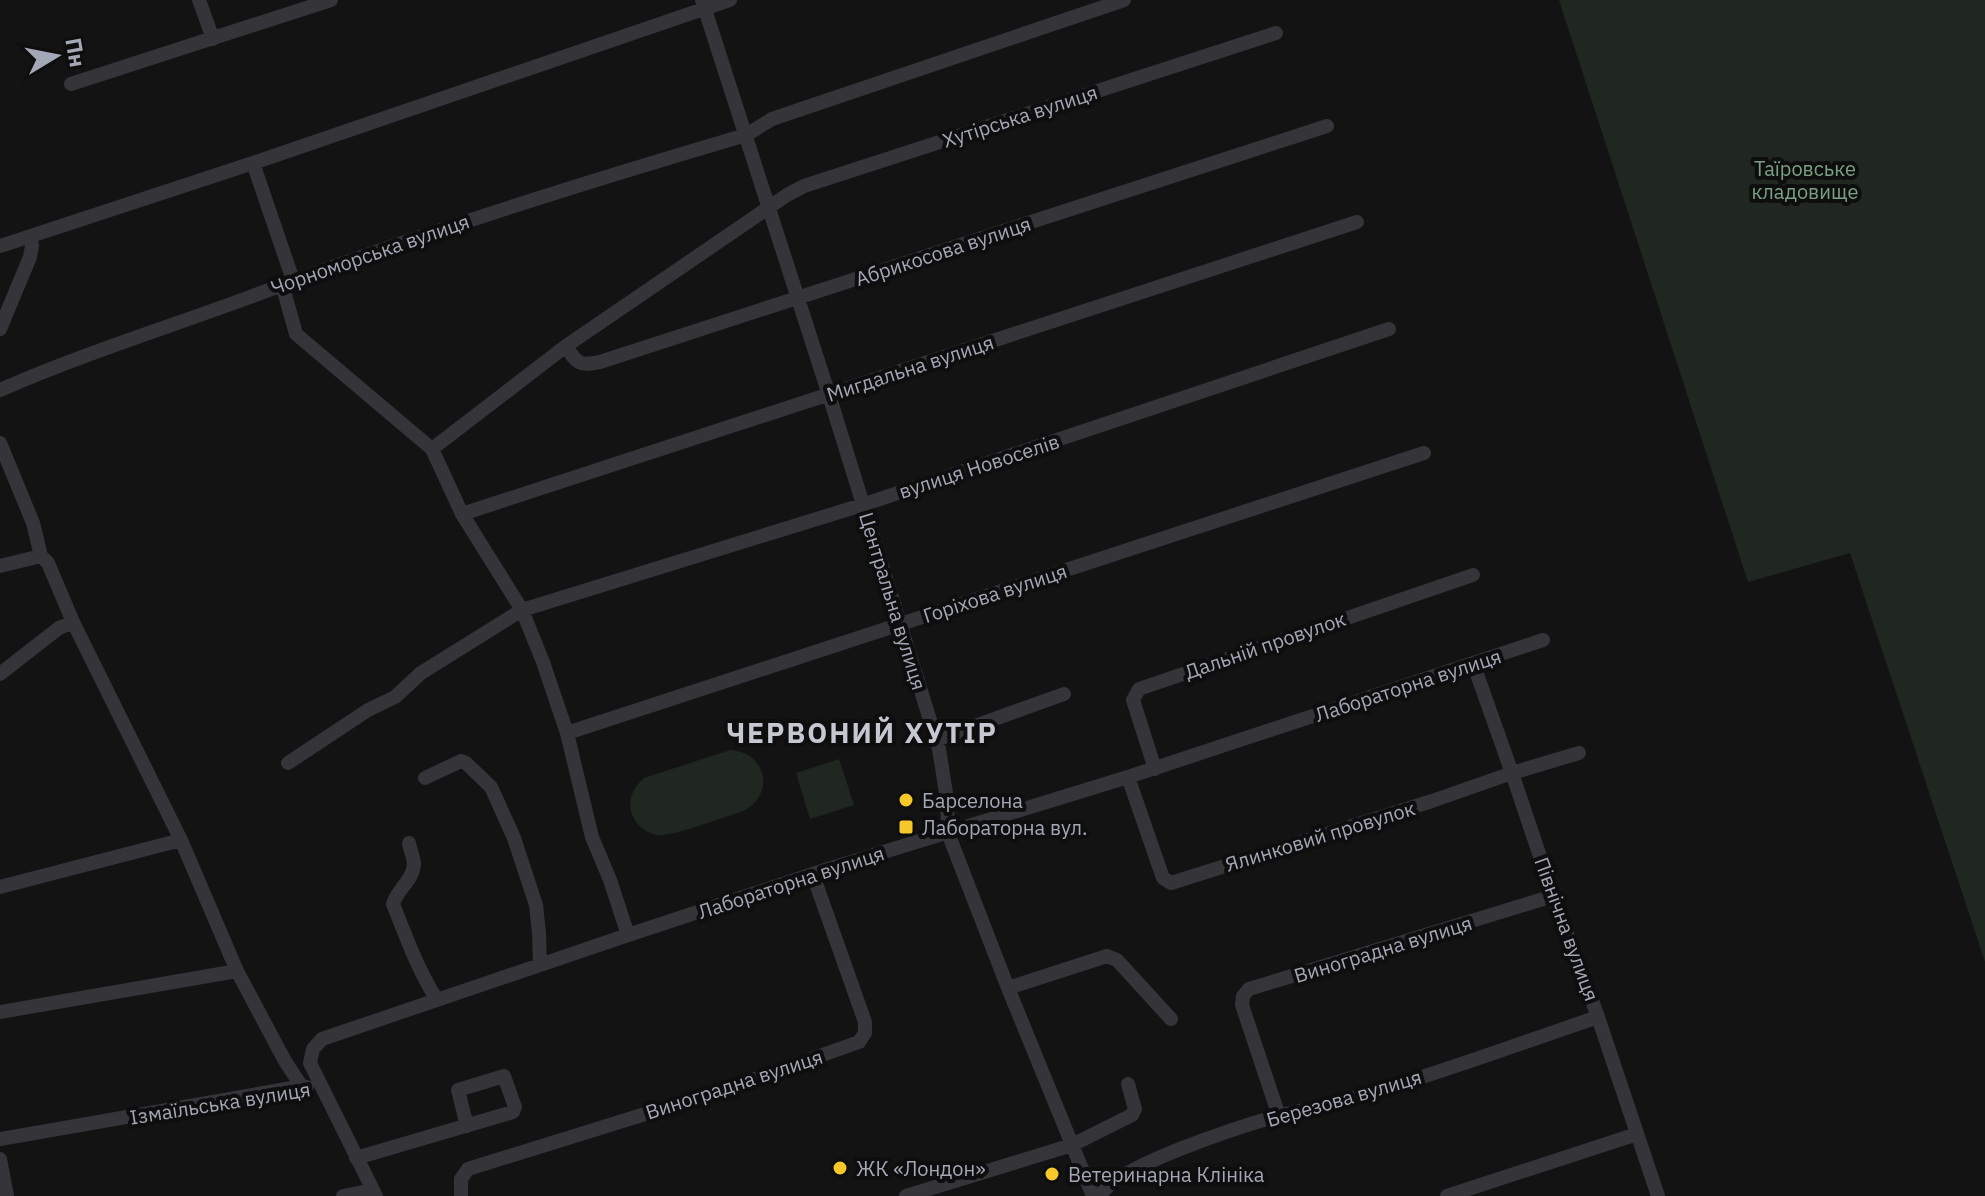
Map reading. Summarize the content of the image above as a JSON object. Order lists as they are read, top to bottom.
{
  "streets": {
    "street": [
      "Хутірська вулиця",
      "Абрикосова вулиця",
      "Чорноморська вулиця",
      "Мигдальна вулиця",
      "вулиця Новоселів",
      "Горіхова вулиця",
      "Центральна вулиця",
      "Дальній провулок",
      "Лабораторна вулиця",
      "Ялинковий провулок",
      "Північна вулиця",
      "Виноградна вулиця",
      "Березова вулиця",
      "Ізмаїльська вулиця"
    ]
  },
  "crossings": [
    ["Хутірська вулиця", "Центральна вулиця"],
    ["Абрикосова вулиця", "Центральна вулиця"],
    ["Чорноморська вулиця", "Центральна вулиця"],
    ["Мигдальна вулиця", "Центральна вулиця"],
    ["вулиця Новоселів", "Центральна вулиця"],
    ["Горіхова вулиця", "Центральна вулиця"],
    ["Центральна вулиця", "Лабораторна вулиця"],
    ["Дальній провулок", "Лабораторна вулиця"],
    ["Лабораторна вулиця", "Ялинковий провулок"],
    ["Лабораторна вулиця", "Північна вулиця"],
    ["Лабораторна вулиця", "Виноградна вулиця"],
    ["Лабораторна вулиця", "Ізмаїльська вулиця"],
    ["Ялинковий провулок", "Північна вулиця"],
    ["Північна вулиця", "Виноградна вулиця"],
    ["Північна вулиця", "Березова вулиця"],
    ["Виноградна вулиця", "Березова вулиця"]
  ],
  "districts": ["ЧЕРВОНИЙ ХУТІР"],
  "parks": ["Таїровське кладовище"],
  "places": {
    "other": ["Барселона", "ЖК «Лондон»", "Ветеринарна Клініка"],
    "transit": ["Лабораторна вул."]
  },
  "north": "right"
}
